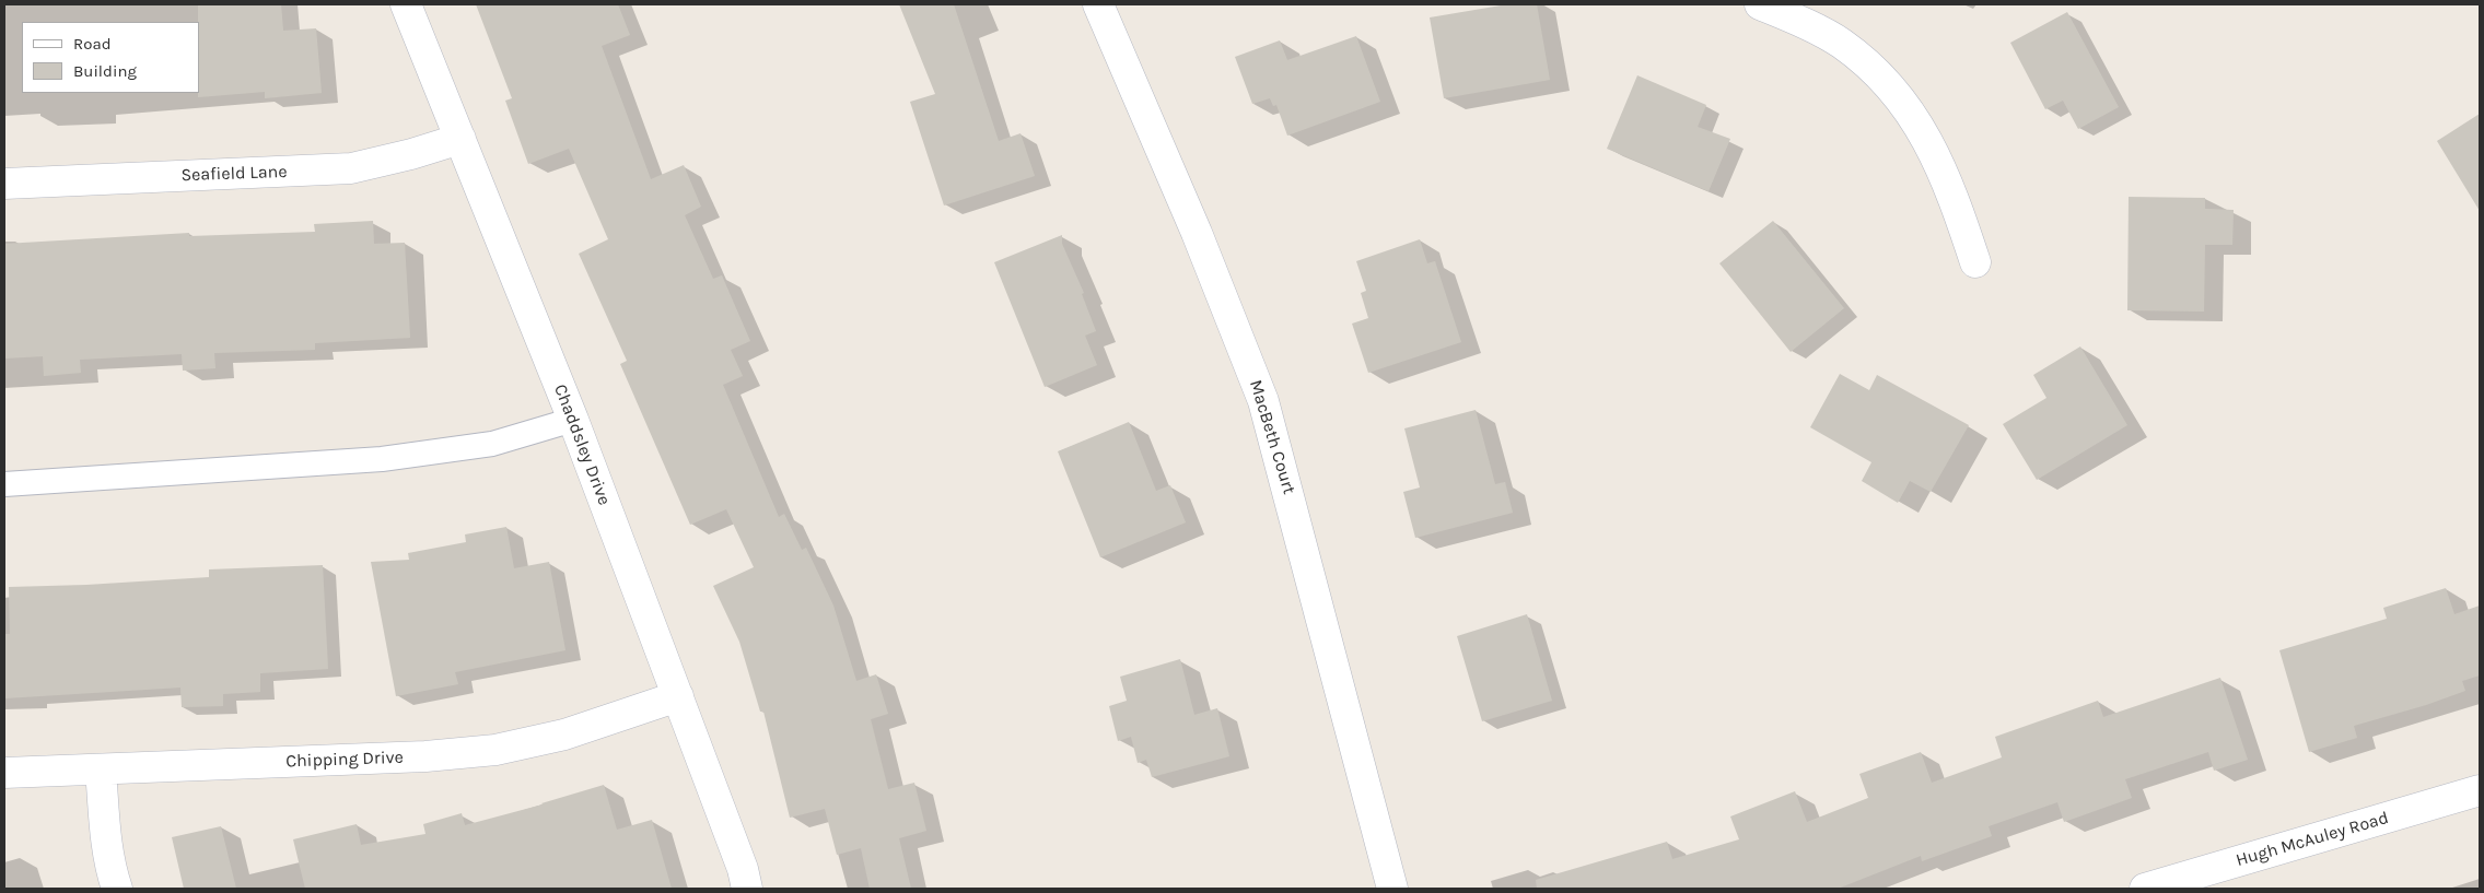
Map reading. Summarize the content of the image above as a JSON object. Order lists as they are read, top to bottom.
{
  "streets": {
    "street": [
      "Seafield Lane",
      "MacBeth Court",
      "Chaddsley Drive",
      "Chipping Drive",
      "Hugh McAuley Road"
    ]
  },
  "crossings": [
    ["Seafield Lane", "Chaddsley Drive"],
    ["Chaddsley Drive", "Chipping Drive"]
  ],
  "legend": ["Road", "Building"]
}
